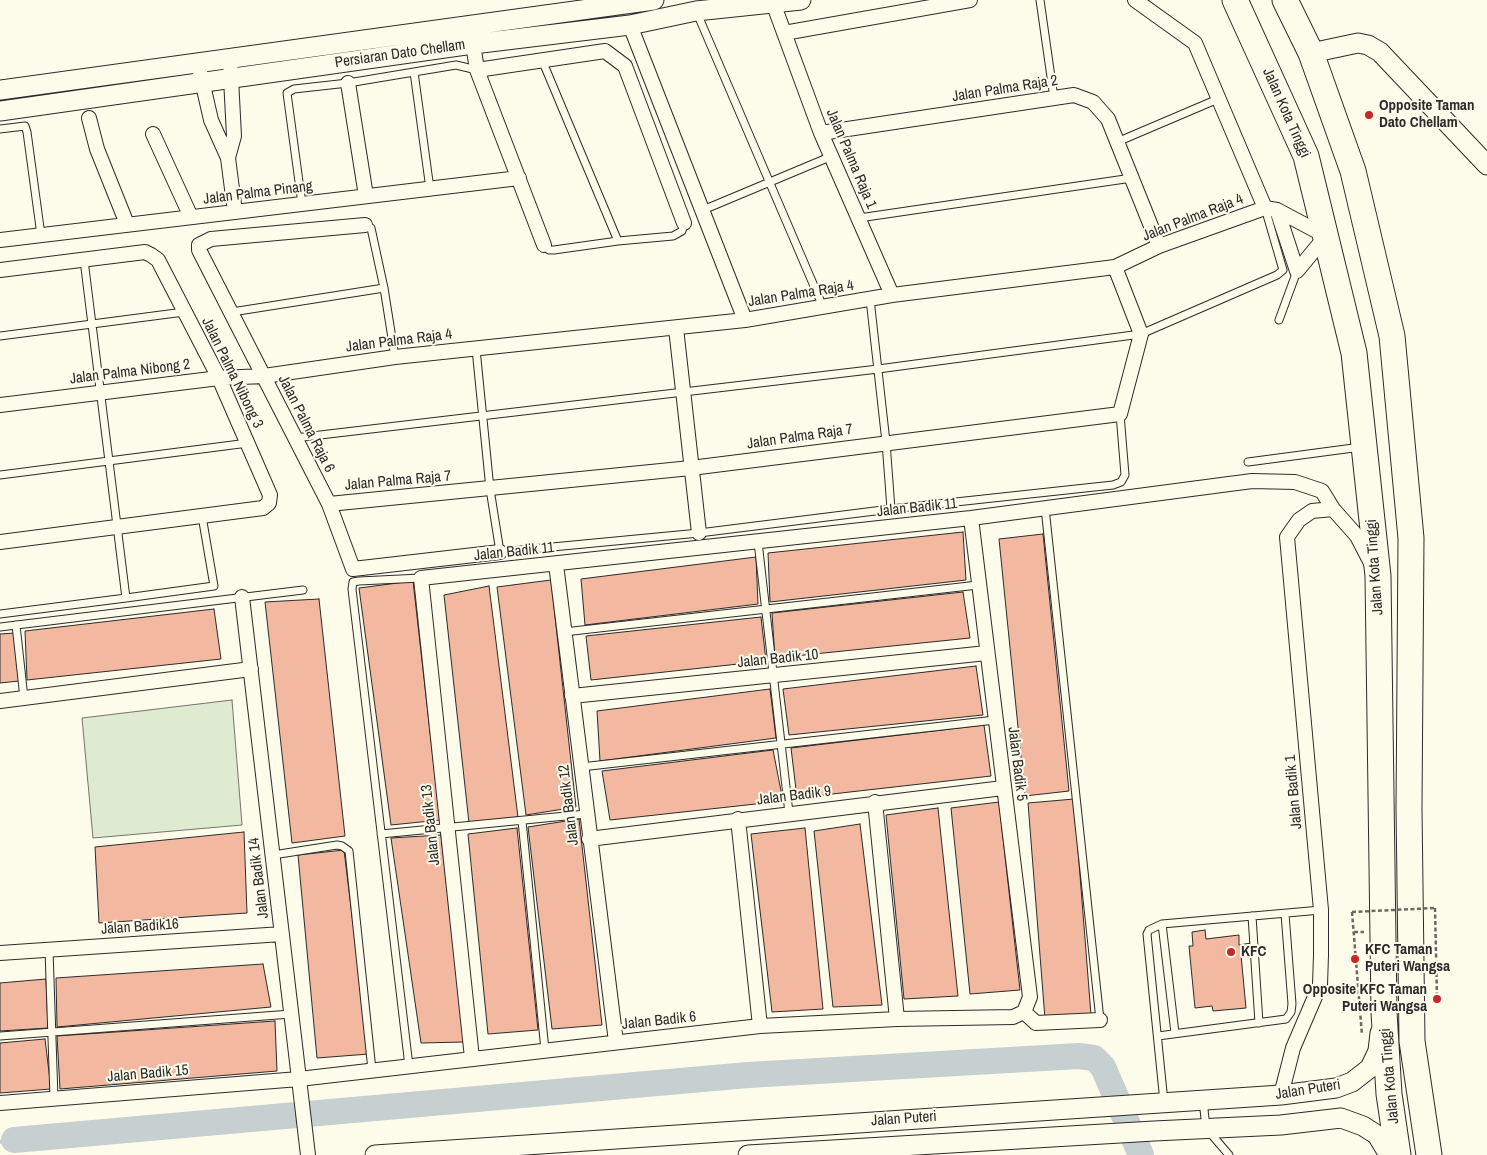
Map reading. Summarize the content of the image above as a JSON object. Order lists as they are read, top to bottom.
{
  "streets": {
    "highway": ["Jalan Kota Tinggi"],
    "main road": ["Persiaran Dato Chellam", "Jalan Puteri"],
    "street": [
      "Jalan Palma Raja 2",
      "Jalan Palma Raja 1",
      "Jalan Palma Pinang",
      "Jalan Palma Raja 4",
      "Jalan Palma Nibong 2",
      "Jalan Palma Nibong 3",
      "Jalan Palma Raja 6",
      "Jalan Palma Raja 7",
      "Jalan Badik 11",
      "Jalan Badik 10",
      "Jalan Badik 5",
      "Jalan Badik 1",
      "Jalan Badik 9",
      "Jalan Badik 12",
      "Jalan Badik 13",
      "Jalan Badik 14",
      "Jalan Badik16",
      "Jalan Badik 6",
      "Jalan Badik 15"
    ]
  },
  "crossings": [
    ["Persiaran Dato Chellam", "Jalan Palma Raja 1"],
    ["Jalan Palma Raja 2", "Jalan Palma Raja 1"],
    ["Jalan Palma Raja 2", "Jalan Palma Raja 4"],
    ["Jalan Kota Tinggi", "Jalan Badik 11"],
    ["Jalan Kota Tinggi", "Jalan Puteri"],
    ["Jalan Palma Raja 1", "Jalan Palma Raja 4"],
    ["Jalan Palma Raja 4", "Jalan Palma Nibong 2"],
    ["Jalan Palma Raja 4", "Jalan Palma Raja 6"],
    ["Jalan Palma Nibong 2", "Jalan Palma Nibong 3"],
    ["Jalan Palma Nibong 2", "Jalan Palma Raja 6"],
    ["Jalan Palma Raja 6", "Jalan Palma Raja 7"],
    ["Jalan Badik 11", "Jalan Badik 5"],
    ["Jalan Badik 11", "Jalan Badik 1"],
    ["Jalan Badik 11", "Jalan Badik 12"],
    ["Jalan Badik 11", "Jalan Badik 13"],
    ["Jalan Badik 10", "Jalan Badik 5"],
    ["Jalan Badik 10", "Jalan Badik 12"],
    ["Jalan Badik 5", "Jalan Badik 9"],
    ["Jalan Badik 5", "Jalan Badik 6"],
    ["Jalan Badik 1", "Jalan Puteri"],
    ["Jalan Badik 9", "Jalan Badik 12"],
    ["Jalan Badik 12", "Jalan Badik 6"],
    ["Jalan Badik 13", "Jalan Badik 6"],
    ["Jalan Badik 14", "Jalan Badik16"],
    ["Jalan Badik 14", "Jalan Badik 6"],
    ["Jalan Badik 14", "Jalan Badik 15"],
    ["Jalan Badik 6", "Jalan Badik 15"]
  ],
  "places": [
    "Opposite Taman Dato Chellam",
    "KFC",
    "KFC Taman Puteri Wangsa",
    "Opposite KFC Taman Puteri Wangsa"
  ]
}
